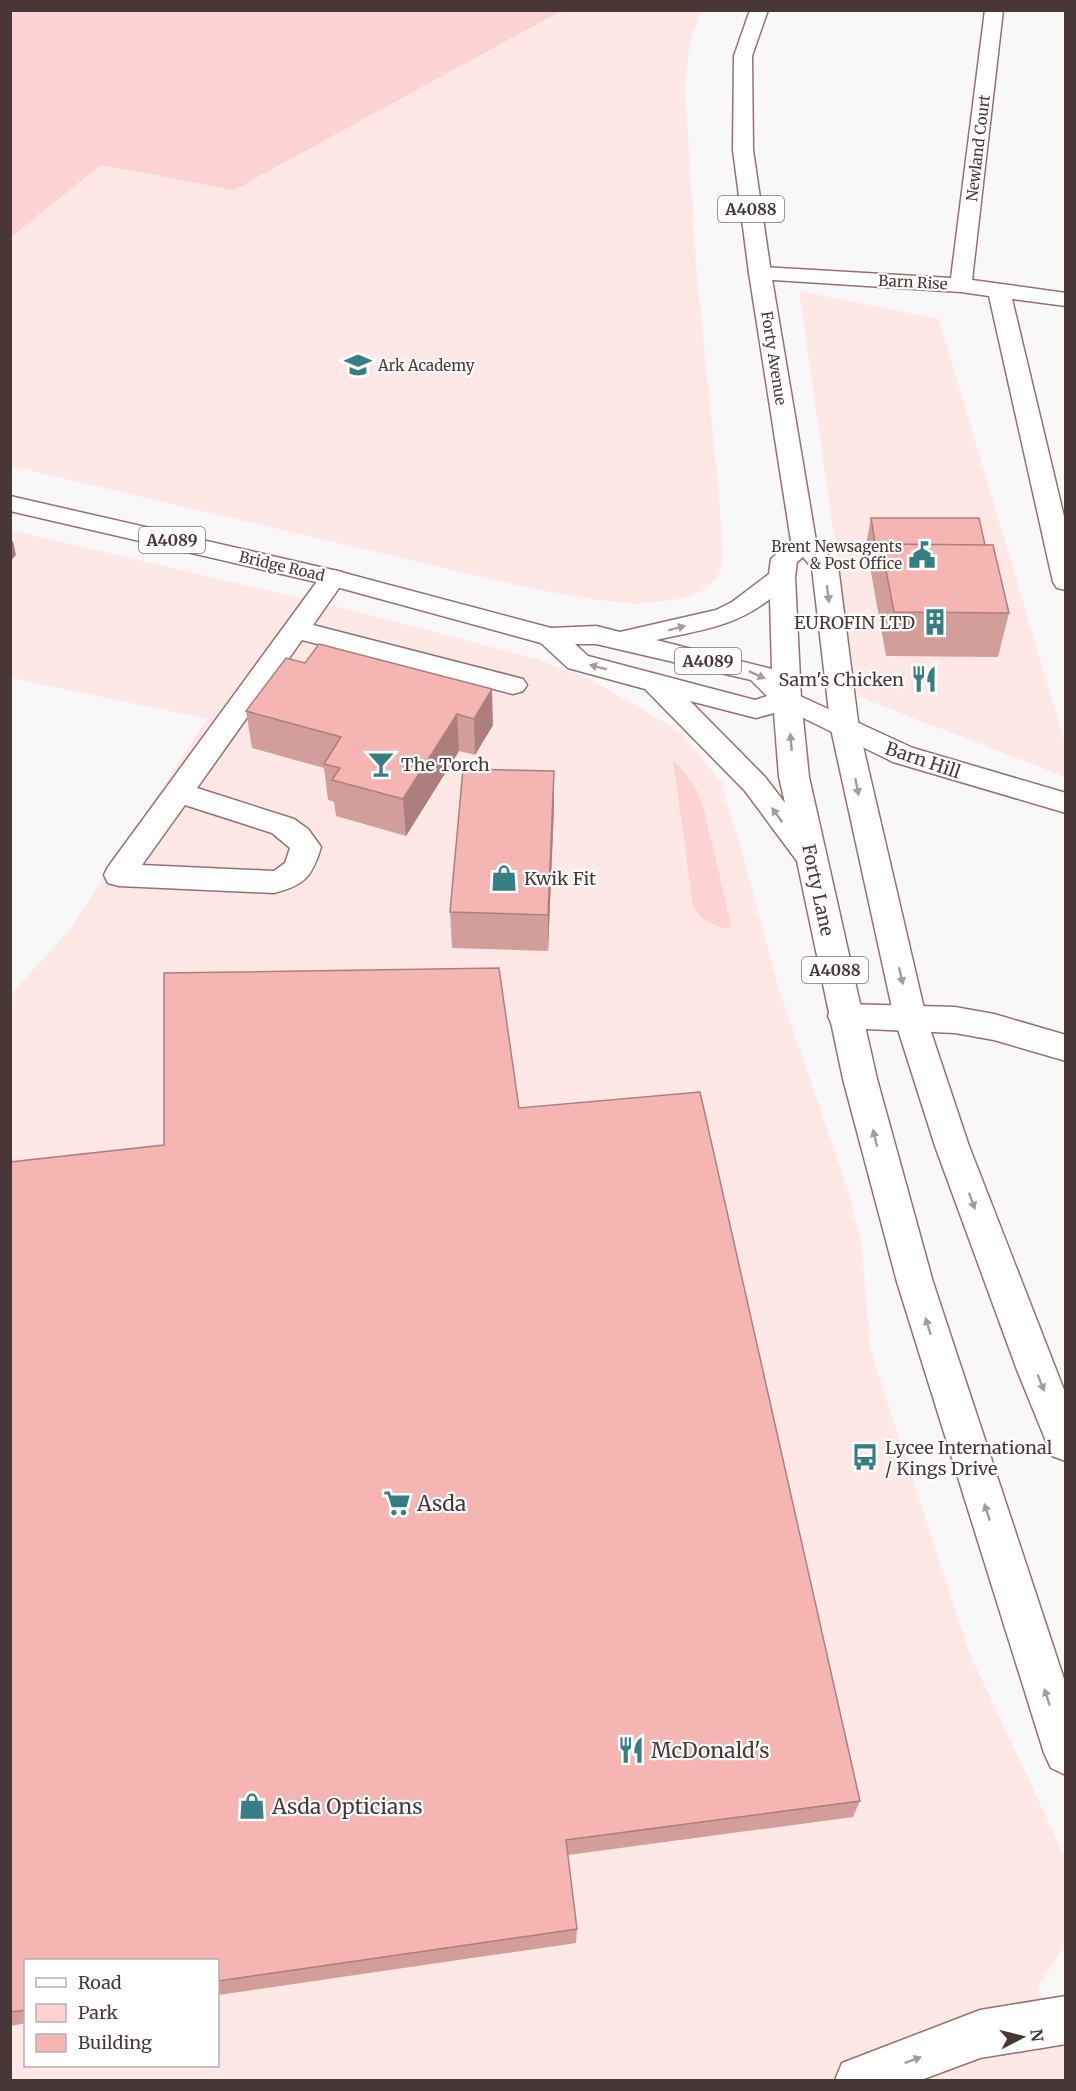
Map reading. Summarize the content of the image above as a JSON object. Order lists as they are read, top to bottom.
{
  "streets": {
    "main road": [
      "Newland Court",
      "A4088",
      "Barn Rise",
      "Forty Avenue",
      "A4089",
      "Bridge Road",
      "Barn Hill",
      "Forty Lane"
    ]
  },
  "crossings": [
    ["Newland Court", "Barn Rise"],
    ["A4088", "Forty Avenue"],
    ["A4088", "Bridge Road"],
    ["A4088", "Barn Hill"],
    ["A4088", "Forty Lane"],
    ["Barn Rise", "Forty Avenue"],
    ["Bridge Road", "Barn Hill"],
    ["Bridge Road", "Forty Lane"],
    ["Barn Hill", "Forty Lane"]
  ],
  "places": {
    "school or university": ["Ark Academy"],
    "public building": ["Brent Newsagents & Post Office"],
    "building": ["EUROFIN LTD"],
    "restaurant": ["Sam's Chicken", "McDonald's"],
    "bar": ["The Torch"],
    "shop": ["Kwik Fit", "Asda Opticians"],
    "bus stop": ["Lycee International / Kings Drive"],
    "supermarket": ["Asda"]
  },
  "legend": ["Road", "Park", "Building"],
  "north": "right"
}
